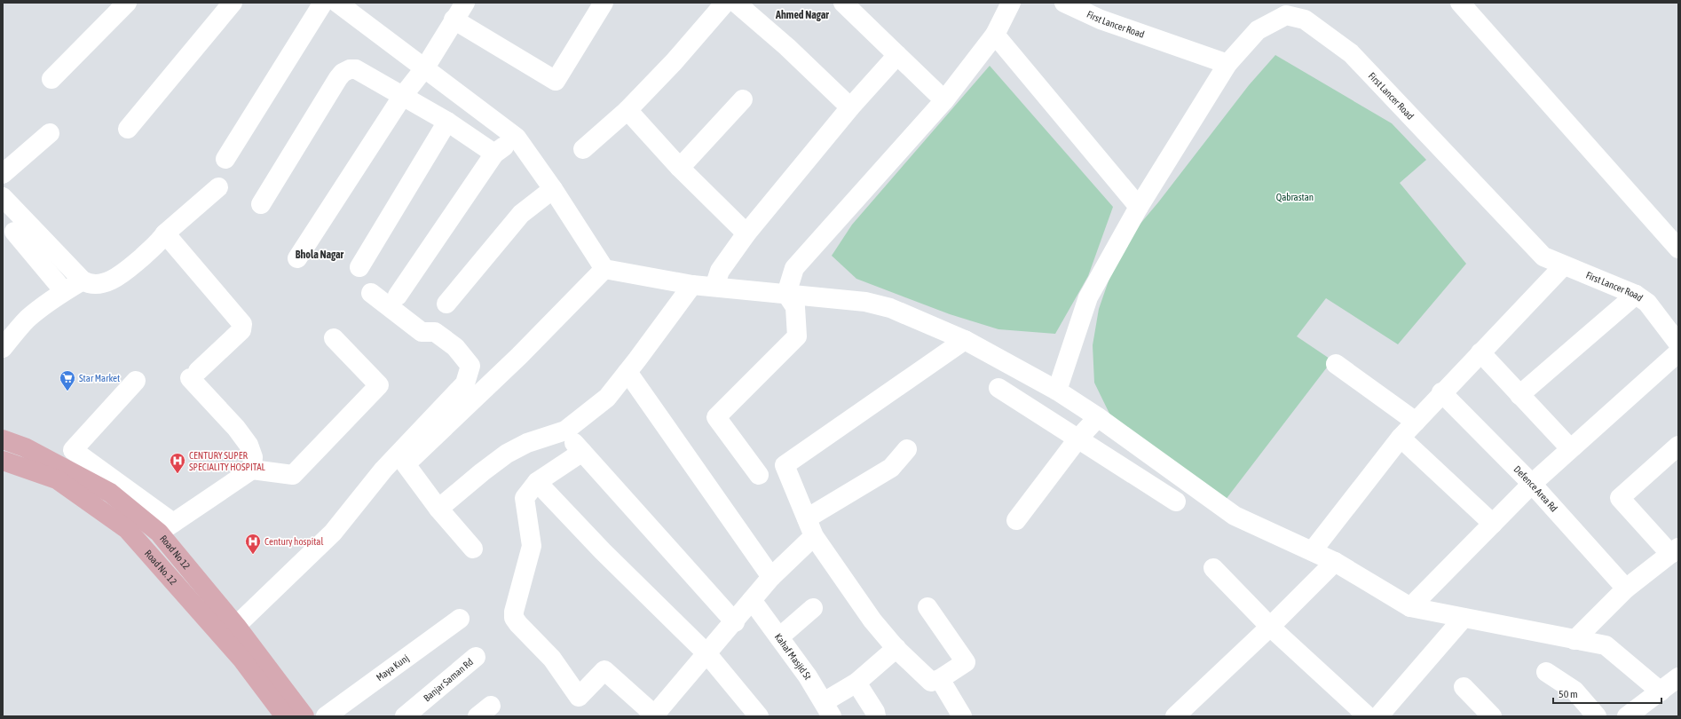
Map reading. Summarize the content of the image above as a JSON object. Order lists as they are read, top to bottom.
{
  "streets": {
    "main road": ["Road No 12", "Road No. 12"],
    "street": [
      "First Lancer Road",
      "Defence Area Rd",
      "Kahaf Masjid St",
      "Maya Kunj",
      "Banjar Saman Rd"
    ]
  },
  "crossings": [
    ["Road No 12", "Road No. 12"]
  ],
  "districts": ["Ahmed Nagar", "Bhola Nagar"],
  "parks": ["Qabrastan"],
  "places": {
    "supermarket": ["Star Market"],
    "hospital": ["CENTURY SUPER SPECIALITY HOSPITAL", "Century hospital"]
  },
  "scale_bar": "50 m"
}
